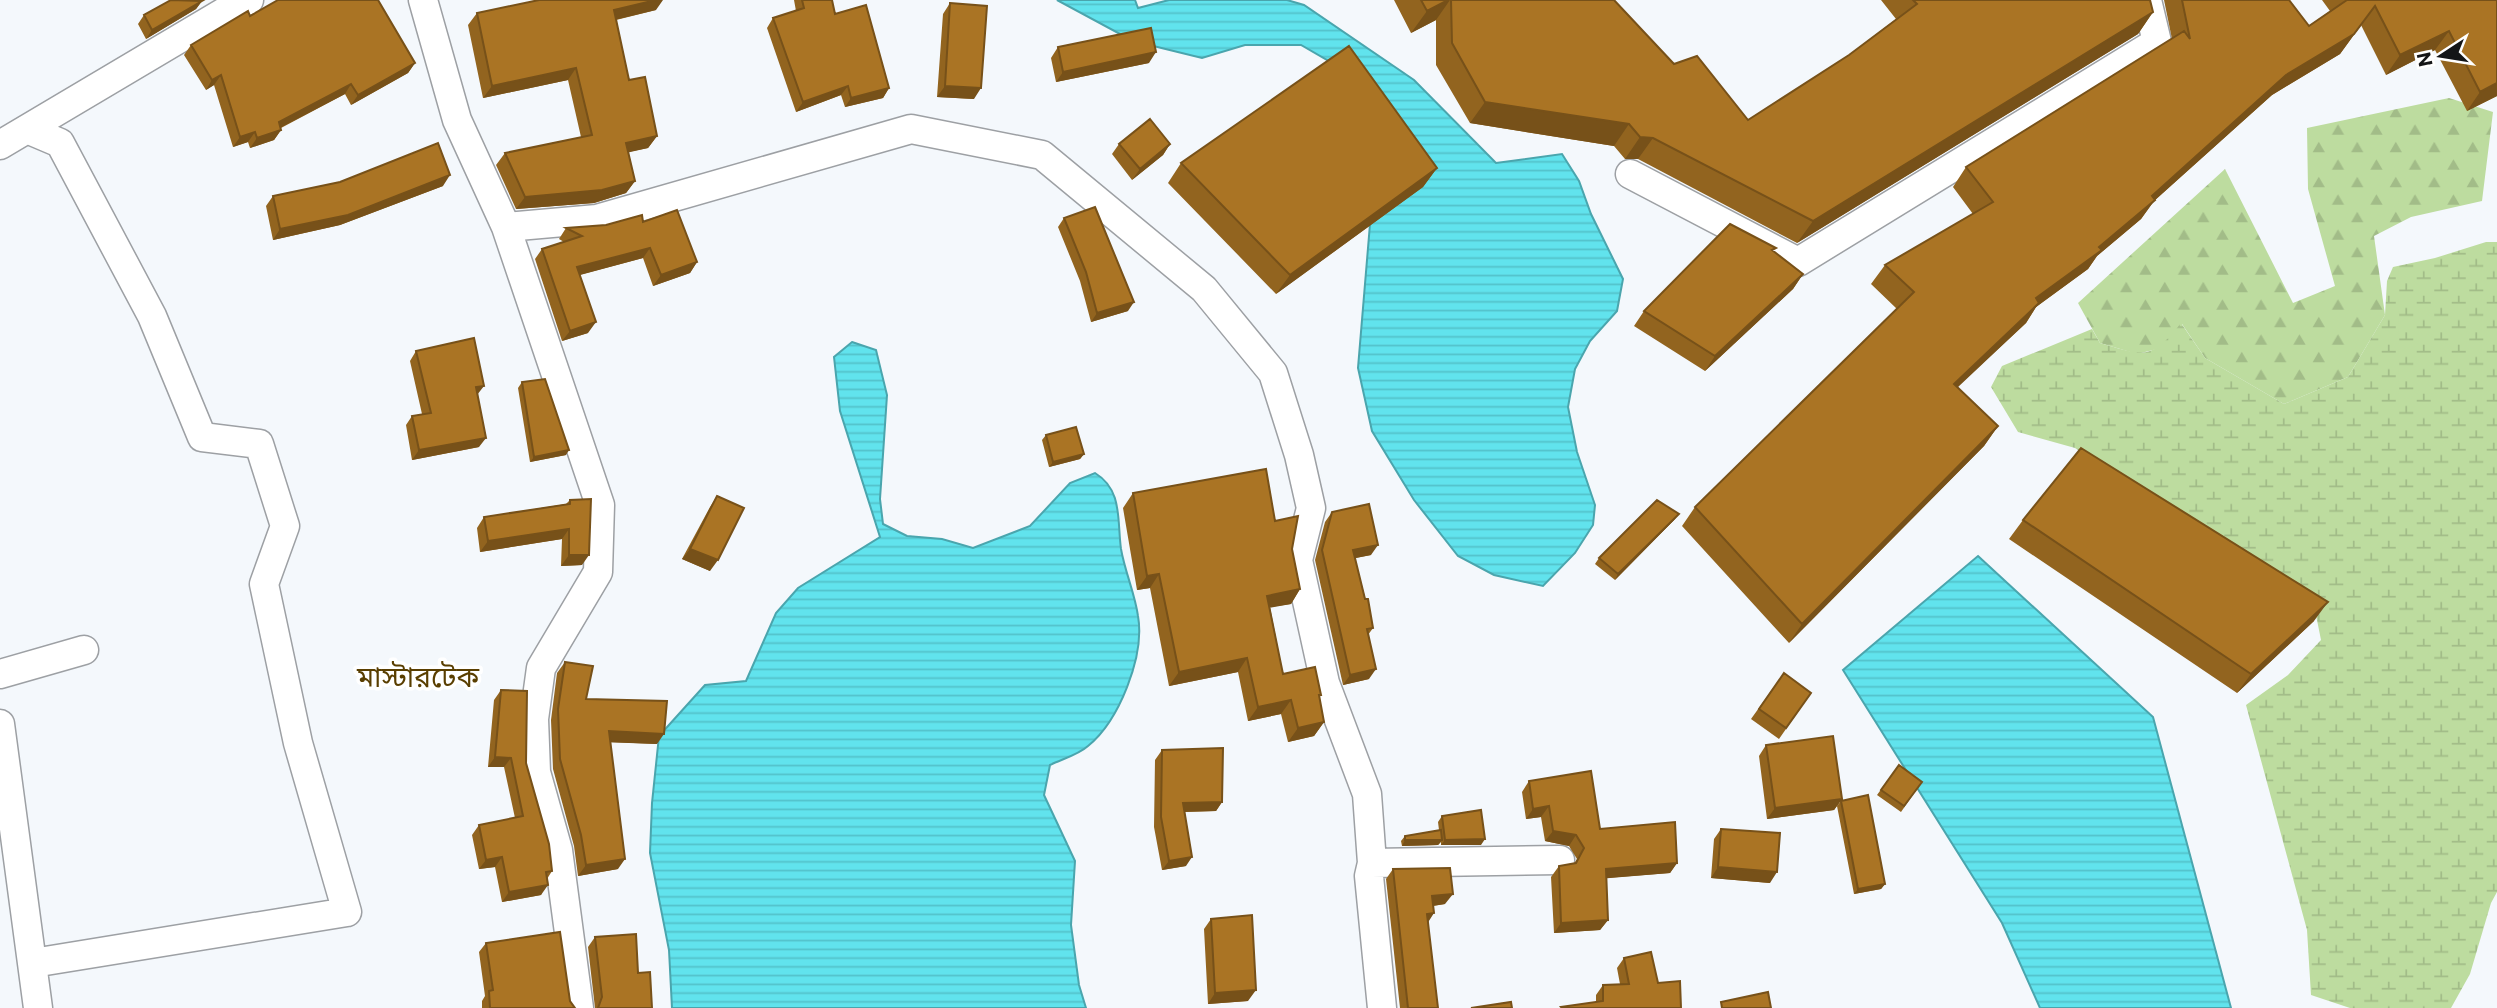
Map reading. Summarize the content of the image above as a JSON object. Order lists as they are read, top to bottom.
{
  "districts": ["মাস্টারটেক"],
  "north": "left"
}
